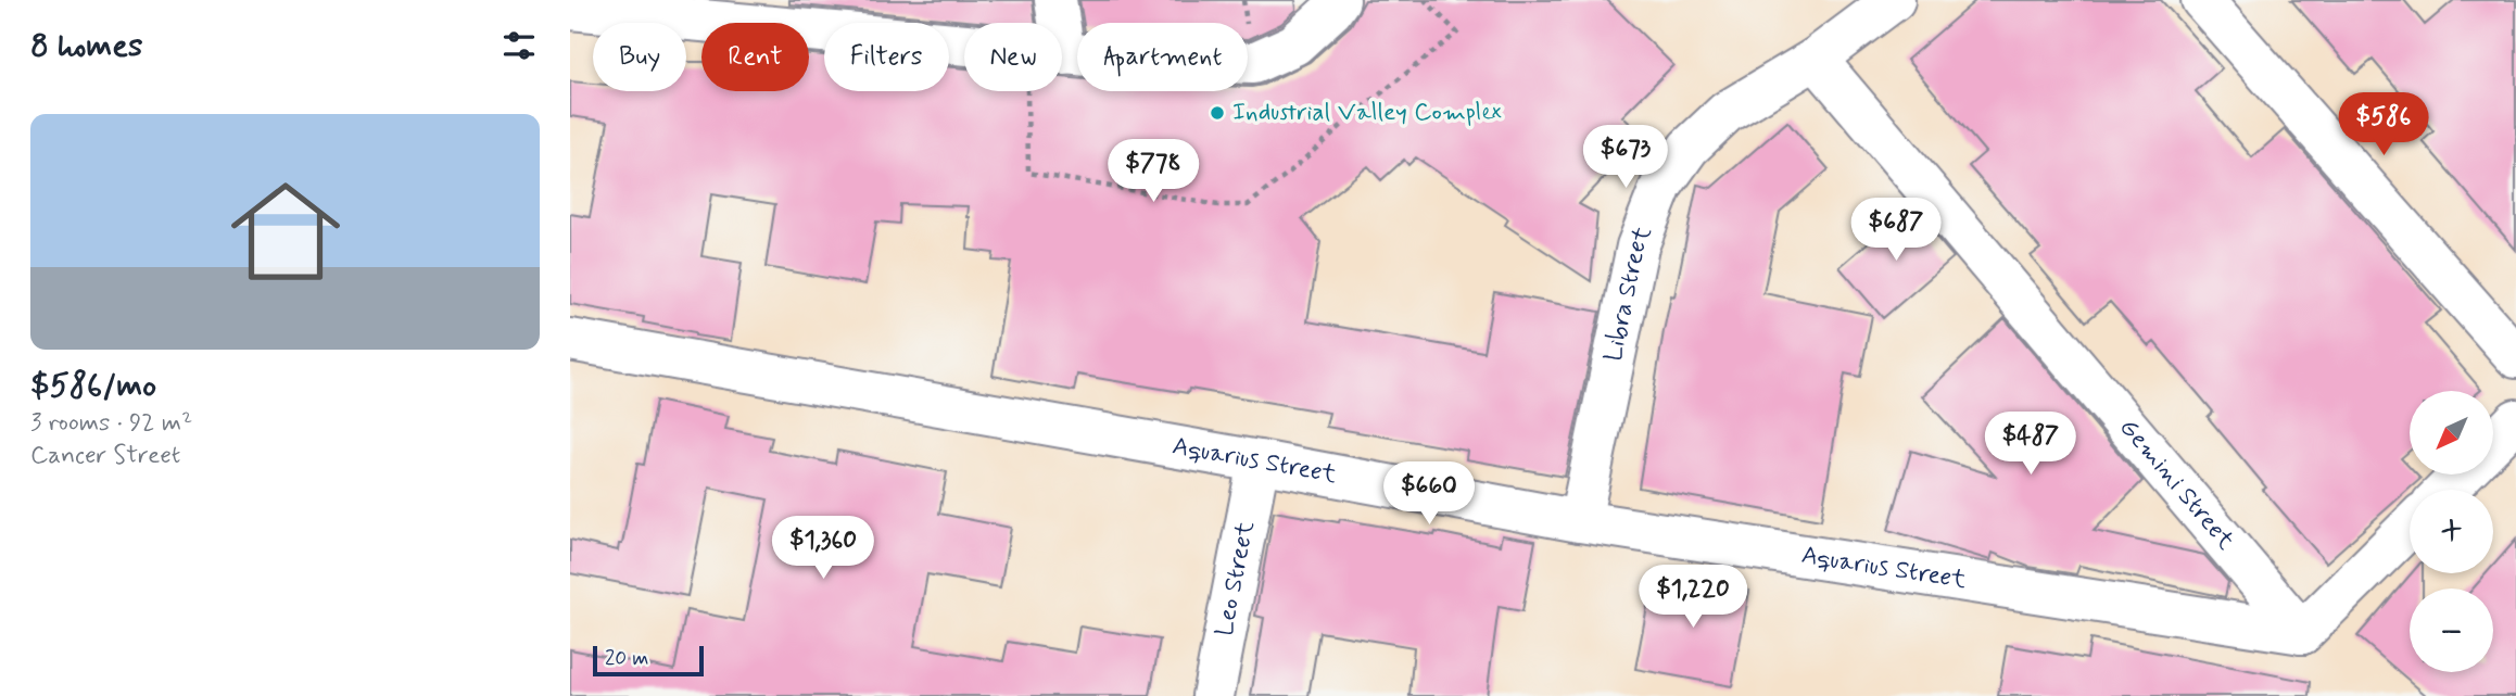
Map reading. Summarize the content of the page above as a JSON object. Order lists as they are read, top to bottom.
{
  "streets": {
    "street": [
      "Libra Street",
      "Aquarius Street",
      "Gemini Street",
      "Leo Street"
    ]
  },
  "crossings": [
    ["Libra Street", "Aquarius Street"],
    ["Libra Street", "Gemini Street"],
    ["Aquarius Street", "Gemini Street"],
    ["Aquarius Street", "Leo Street"]
  ],
  "places": ["Industrial Valley Complex"],
  "scale_bar": "20 m",
  "north": "bottom left",
  "page": {
    "heading": "8 homes",
    "chip": [
      "Buy",
      "Rent",
      "Filters",
      "New",
      "Apartment"
    ],
    "list": [
      {
        "name": "$586/mo",
        "note": "3 rooms · 92 m² · Cancer Street"
      }
    ],
    "price": [
      "$586",
      "$673",
      "$778",
      "$687",
      "$487",
      "$660",
      "$1,360",
      "$1,220"
    ],
    "map_buttons": ["+", "−"],
    "scale": "20 m"
  }
}
